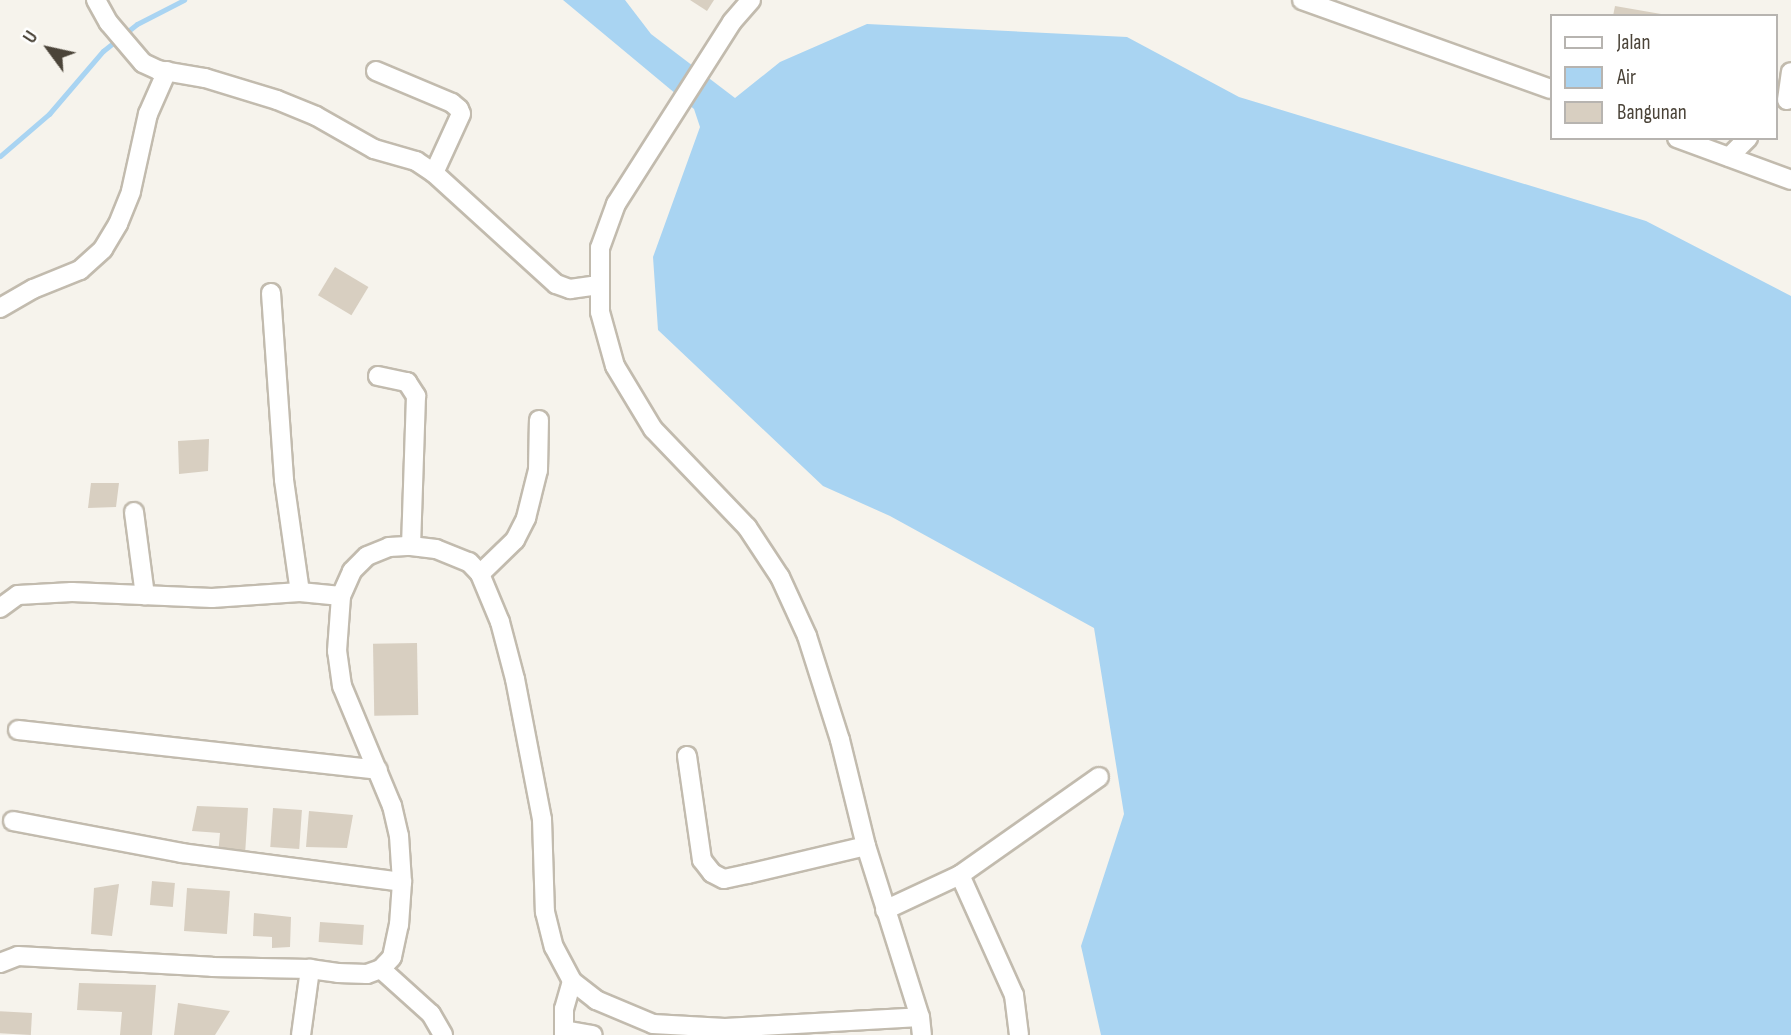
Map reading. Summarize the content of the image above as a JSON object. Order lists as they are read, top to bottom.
{
  "legend": ["Jalan", "Air", "Bangunan"],
  "north": "top left"
}
